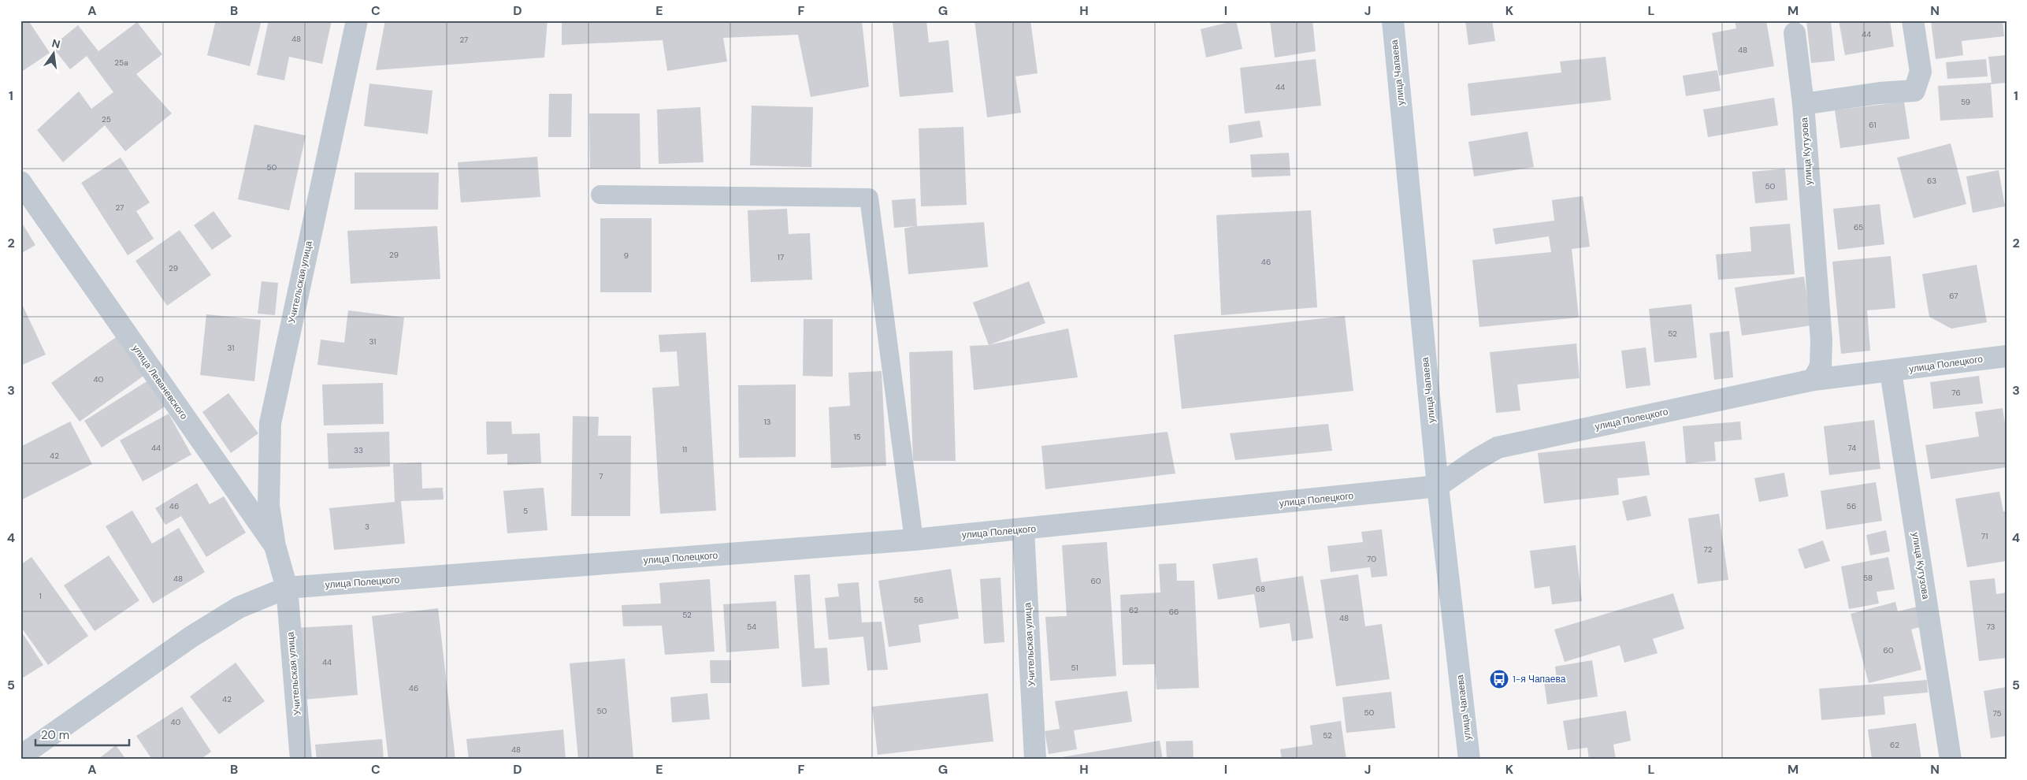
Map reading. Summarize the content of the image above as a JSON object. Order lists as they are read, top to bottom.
{
  "streets": {
    "street": [
      "улица Чапаева",
      "улица Кутузова",
      "Учительская улица",
      "улица Полецкого",
      "улица Леваневского"
    ]
  },
  "crossings": [
    ["улица Чапаева", "улица Полецкого"],
    ["улица Кутузова", "улица Полецкого"],
    ["Учительская улица", "улица Полецкого"],
    ["Учительская улица", "улица Леваневского"],
    ["улица Полецкого", "улица Леваневского"]
  ],
  "places": {
    "bus stop": ["1-я Чапаева"]
  },
  "house_numbers": [
    "44",
    "48",
    "27",
    "48",
    "25a",
    "44",
    "59",
    "25",
    "61",
    "50",
    "63",
    "50",
    "27",
    "65",
    "29",
    "9",
    "17",
    "46",
    "29",
    "67",
    "52",
    "31",
    "31",
    "40",
    "76",
    "13",
    "15",
    "44",
    "74",
    "11",
    "33",
    "42",
    "7",
    "46",
    "56",
    "5",
    "3",
    "71",
    "72",
    "70",
    "58",
    "48",
    "60",
    "68",
    "1",
    "56",
    "62",
    "66",
    "52",
    "48",
    "54",
    "73",
    "60",
    "44",
    "51",
    "46",
    "42",
    "50",
    "50",
    "75",
    "40",
    "52",
    "62",
    "48"
  ],
  "scale_bar": "20 m",
  "north": "top",
  "grid": {
    "columns": [
      "A",
      "B",
      "C",
      "D",
      "E",
      "F",
      "G",
      "H",
      "I",
      "J",
      "K",
      "L",
      "M",
      "N"
    ],
    "rows": [
      "1",
      "2",
      "3",
      "4",
      "5"
    ]
  }
}
